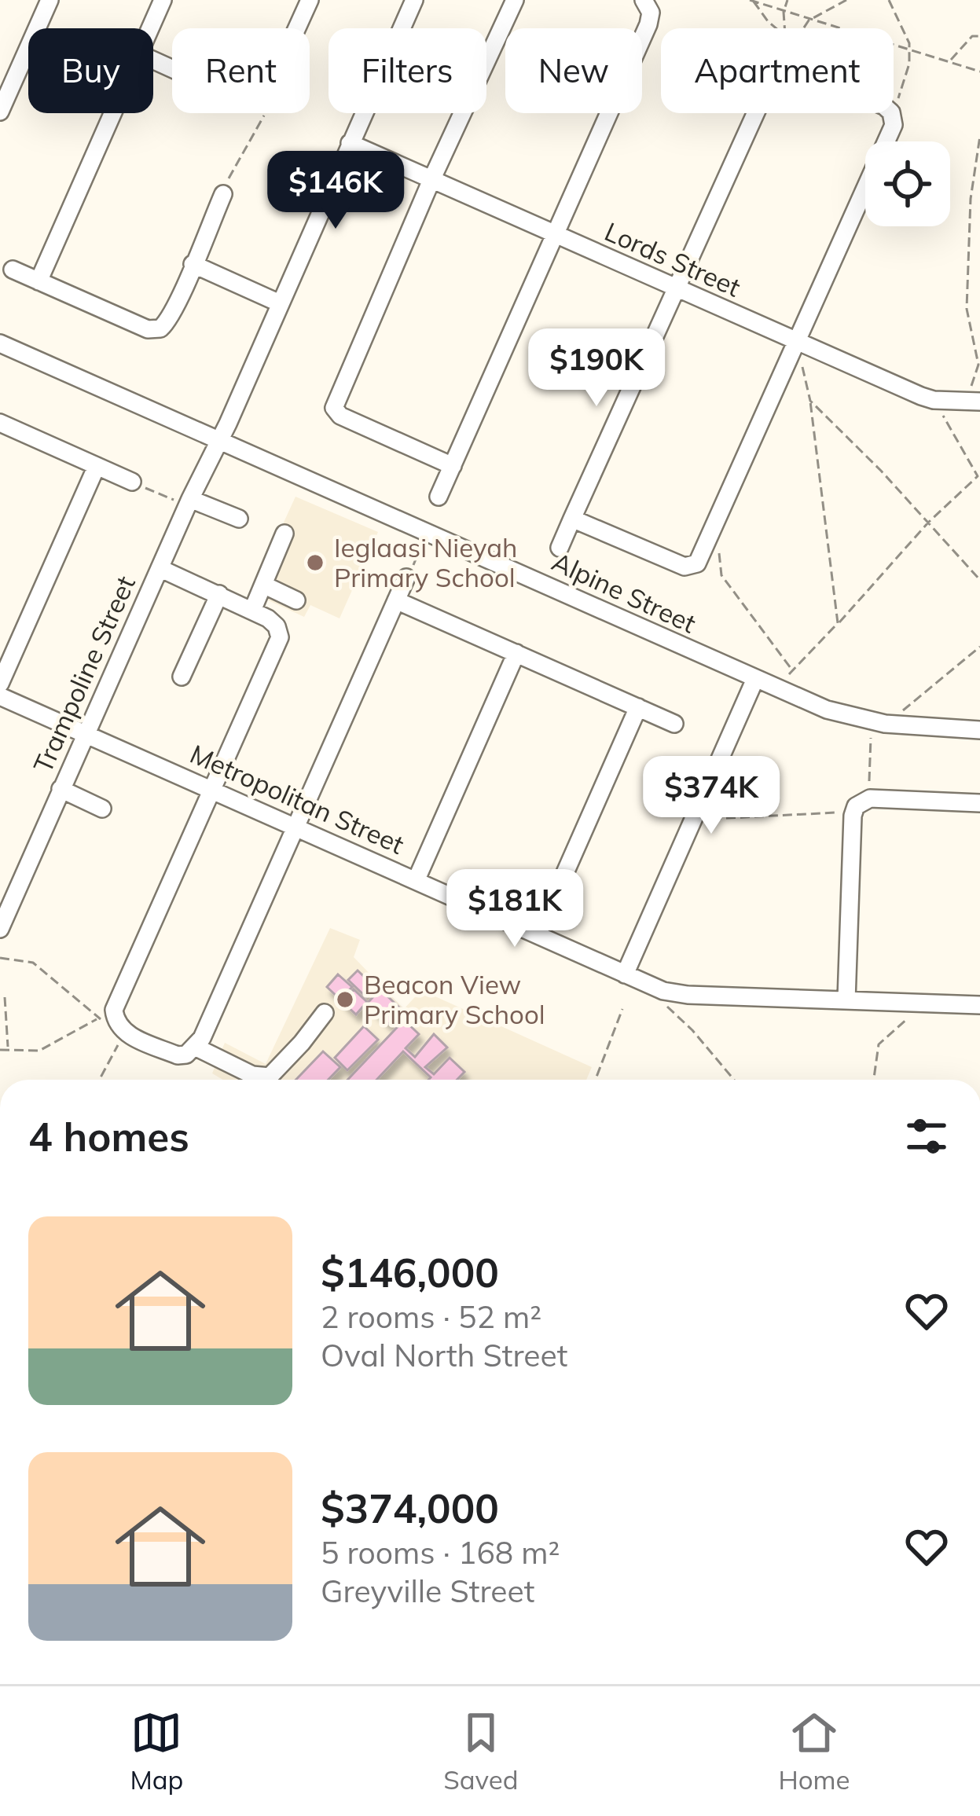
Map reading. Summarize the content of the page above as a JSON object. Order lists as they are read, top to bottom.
{
  "streets": {
    "street": [
      "Lords Street",
      "Alpine Street",
      "Trampoline Street",
      "Metropolitan Street"
    ]
  },
  "crossings": [
    ["Lords Street", "Trampoline Street"],
    ["Alpine Street", "Trampoline Street"],
    ["Trampoline Street", "Metropolitan Street"]
  ],
  "places": ["Ieglaasi Nieyah Primary School", "Beacon View Primary School"],
  "page": {
    "chip": [
      "Buy",
      "Rent",
      "Filters",
      "New",
      "Apartment"
    ],
    "price": [
      "$146K",
      "$190K",
      "$374K",
      "$181K"
    ],
    "heading": "4 homes",
    "list": [
      {
        "name": "$146,000",
        "note": "2 rooms · 52 m² · Oval North Street"
      },
      {
        "name": "$374,000",
        "note": "5 rooms · 168 m² · Greyville Street"
      }
    ],
    "tabs": ["Map", "Saved", "Home"]
  }
}
